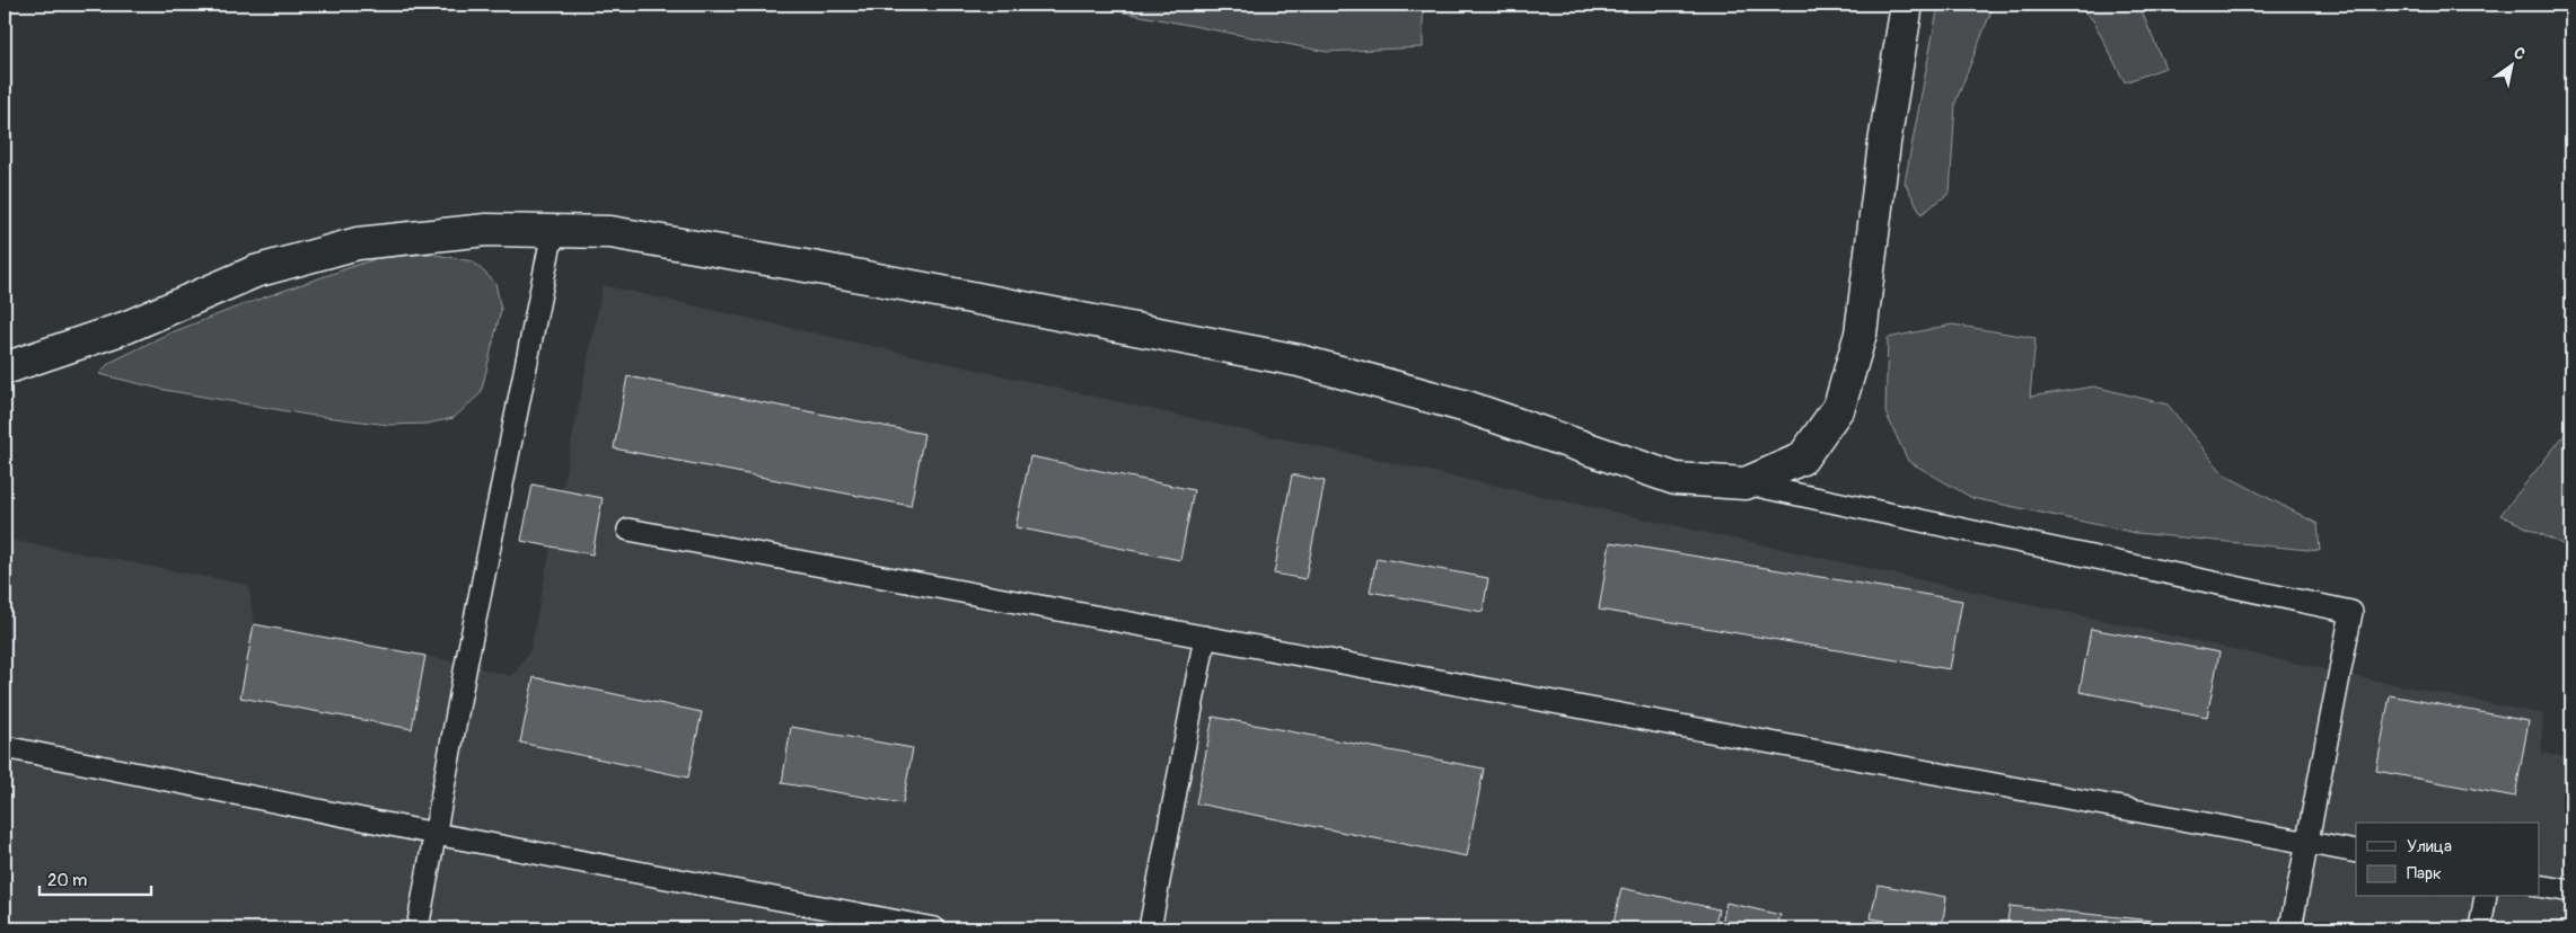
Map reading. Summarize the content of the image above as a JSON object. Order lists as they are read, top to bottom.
{
  "legend": ["Улица", "Парк"],
  "scale_bar": "20 m",
  "north": "top right"
}
